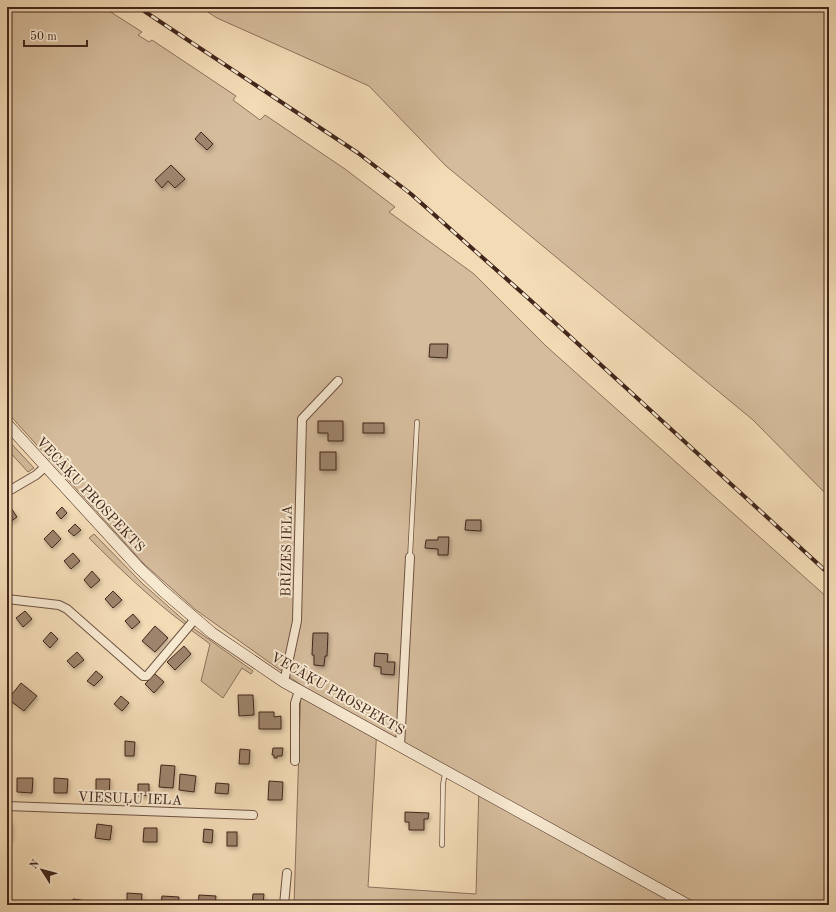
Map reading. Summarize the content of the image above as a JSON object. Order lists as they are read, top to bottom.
{
  "streets": {
    "main road": ["VECĀĶU PROSPEKTS"],
    "street": ["BRĪZES IELA", "VIESUĻU IELA"]
  },
  "crossings": [
    ["VECĀĶU PROSPEKTS", "BRĪZES IELA"]
  ],
  "scale_bar": "50 m",
  "north": "top left"
}
